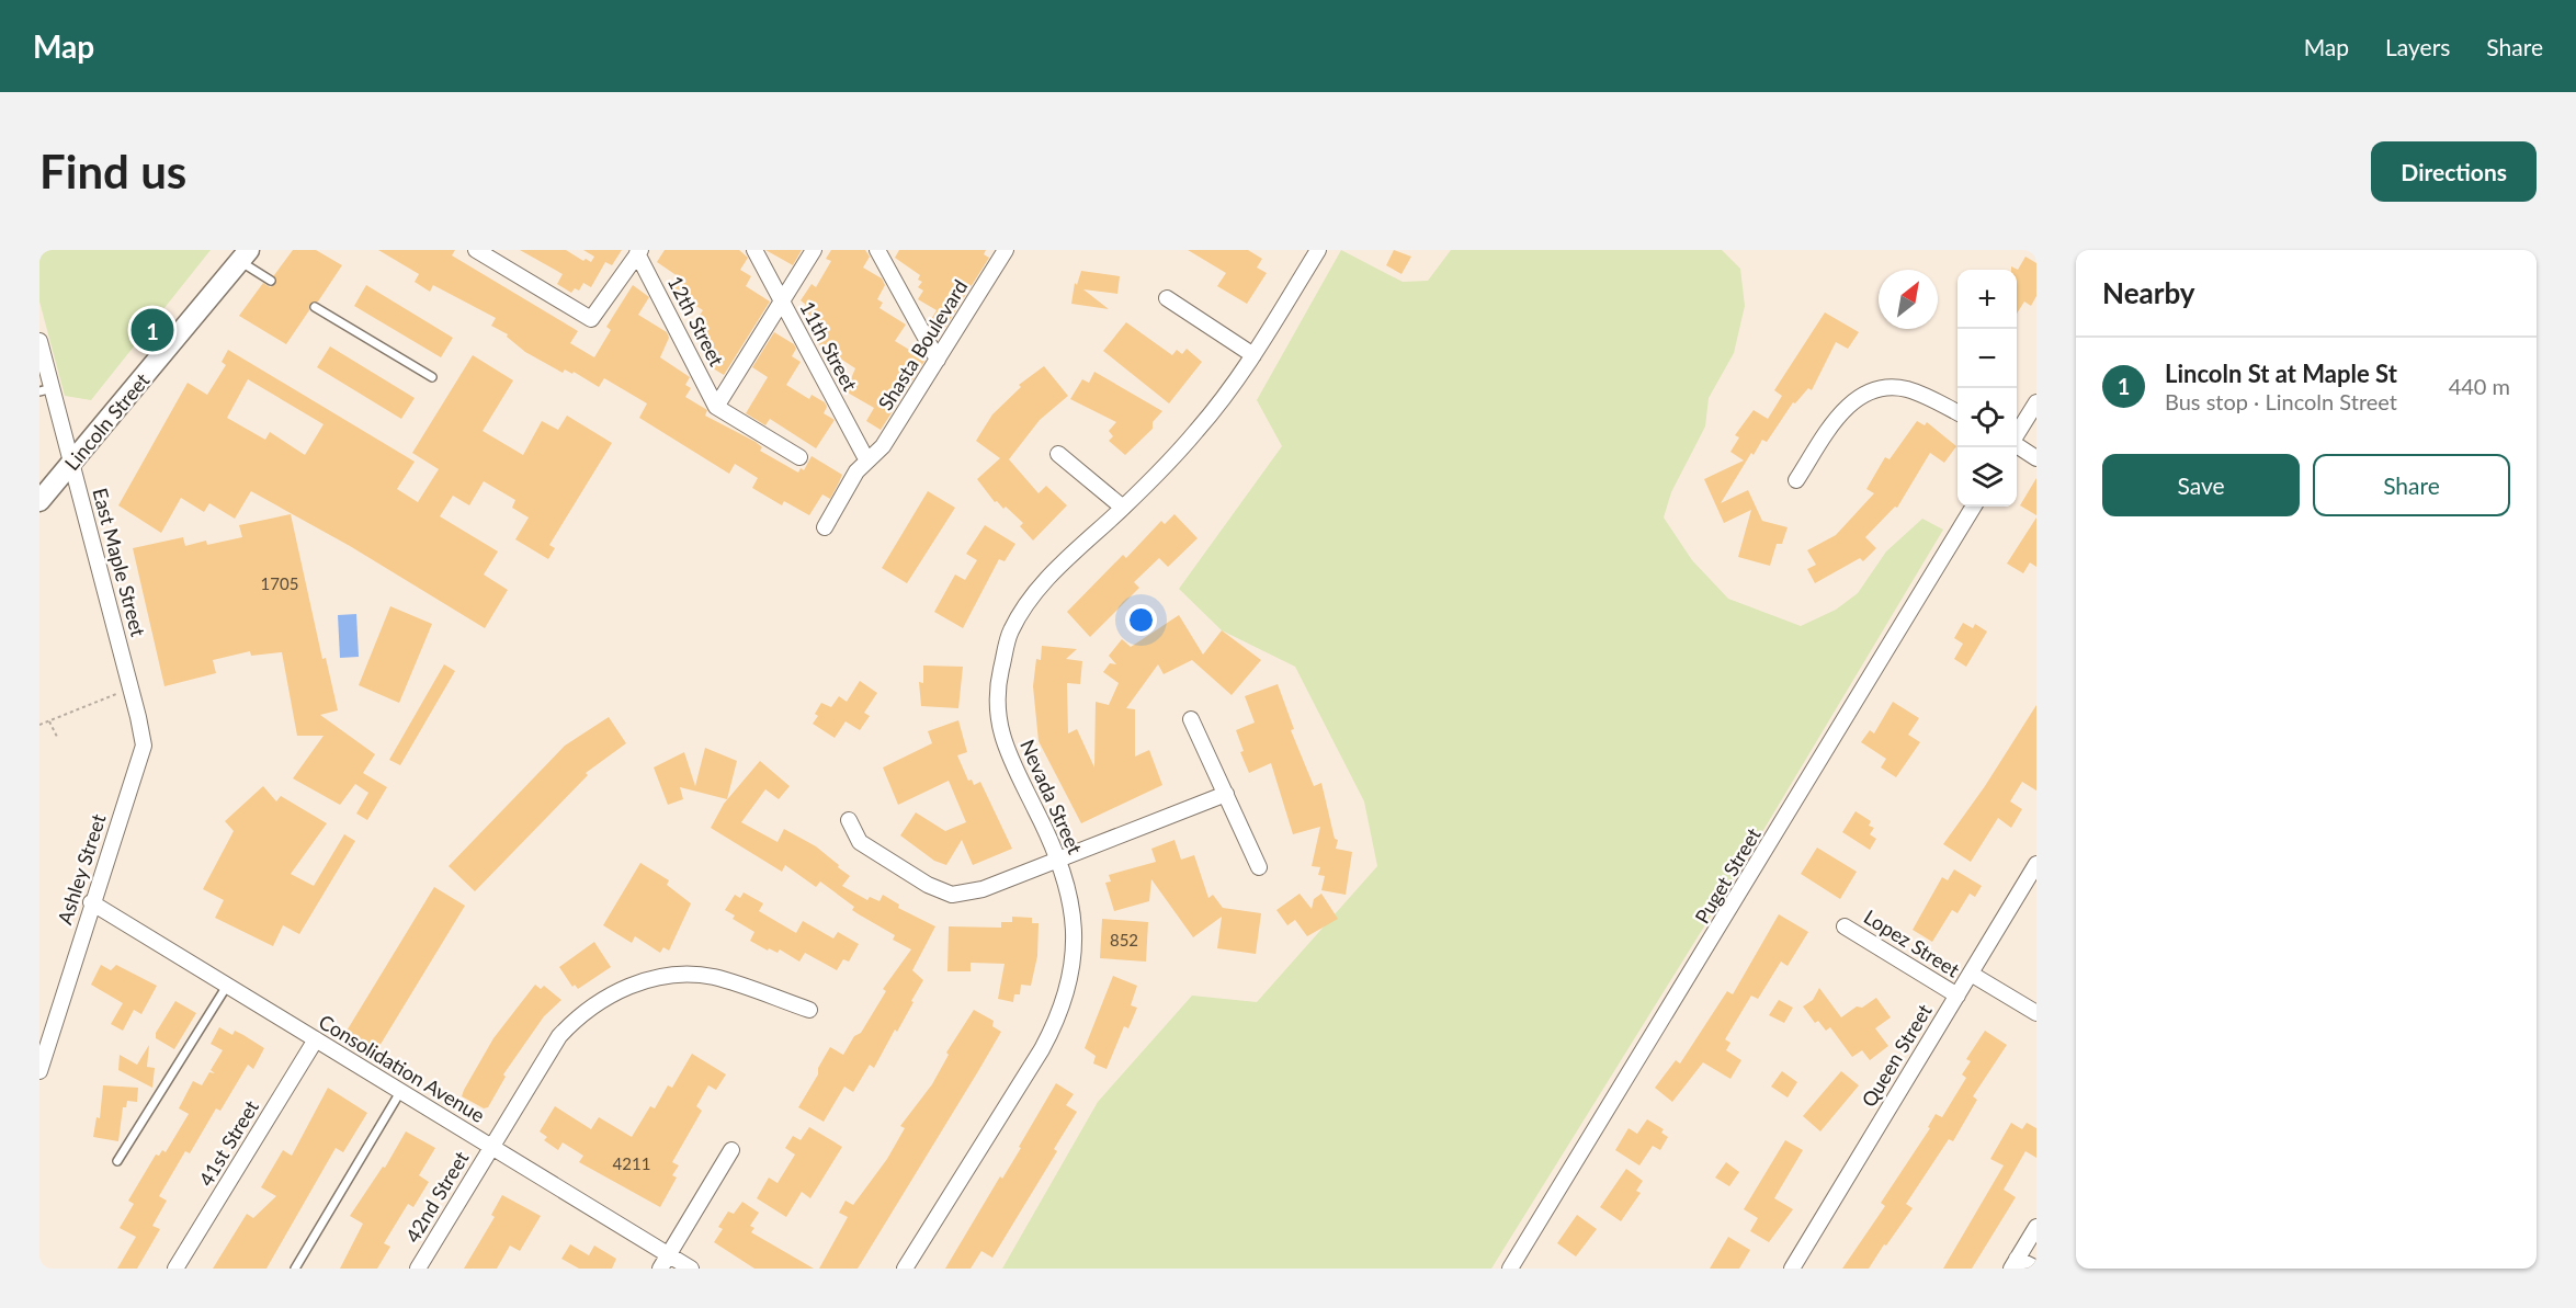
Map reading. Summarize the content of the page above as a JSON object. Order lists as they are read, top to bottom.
{
  "streets": {
    "street": [
      "12th Street",
      "Shasta Boulevard",
      "11th Street",
      "Lincoln Street",
      "East Maple Street",
      "Nevada Street",
      "Ashley Street",
      "Puget Street",
      "Lopez Street",
      "Queen Street",
      "Consolidation Avenue",
      "41st Street",
      "42nd Street"
    ]
  },
  "crossings": [
    ["Shasta Boulevard", "11th Street"],
    ["Lincoln Street", "East Maple Street"],
    ["East Maple Street", "Ashley Street"],
    ["Ashley Street", "Consolidation Avenue"],
    ["Lopez Street", "Queen Street"],
    ["Consolidation Avenue", "41st Street"],
    ["Consolidation Avenue", "42nd Street"]
  ],
  "house_numbers": ["1705", "852", "4211"],
  "north": "top right",
  "page": {
    "header": "Map",
    "nav": ["Map", "Layers", "Share"],
    "buttons": [
      "Directions",
      ["Save", "Share"]
    ],
    "title": "Find us",
    "heading": "Nearby",
    "map_buttons": ["+", "−"],
    "pins": "1",
    "list": [
      {
        "mark": "1",
        "name": "Lincoln St at Maple St",
        "note": "Bus stop · Lincoln Street",
        "value": "440 m"
      }
    ]
  }
}
